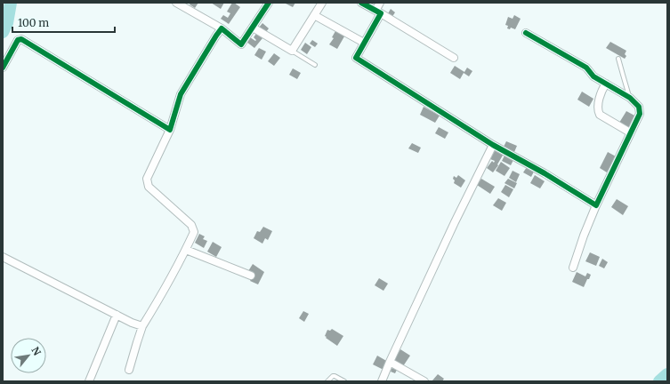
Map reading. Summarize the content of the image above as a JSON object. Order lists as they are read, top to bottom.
{
  "scale_bar": "100 m",
  "north": "top right"
}
